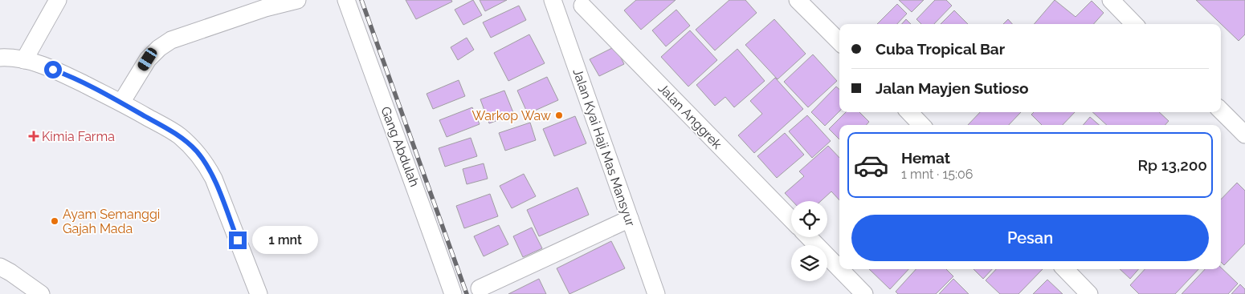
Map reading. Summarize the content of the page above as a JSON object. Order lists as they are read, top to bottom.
{
  "streets": {
    "street": ["Jalan Anggrek", "Gang Abdulah", "Jalan Kyai Haji Mas Mansyur"]
  },
  "places": {
    "other": ["Warkop Waw", "Ayam Semanggi Gajah Mada"],
    "health": ["Kimia Farma"]
  },
  "page": {
    "banner": ["Cuba Tropical Bar", "Jalan Mayjen Sutioso"],
    "list": [
      {
        "name": "Hemat",
        "note": "1 mnt · 15:06",
        "value": "Rp 13,200"
      }
    ],
    "buttons": "Pesan",
    "bubble": "1 mnt"
  }
}
